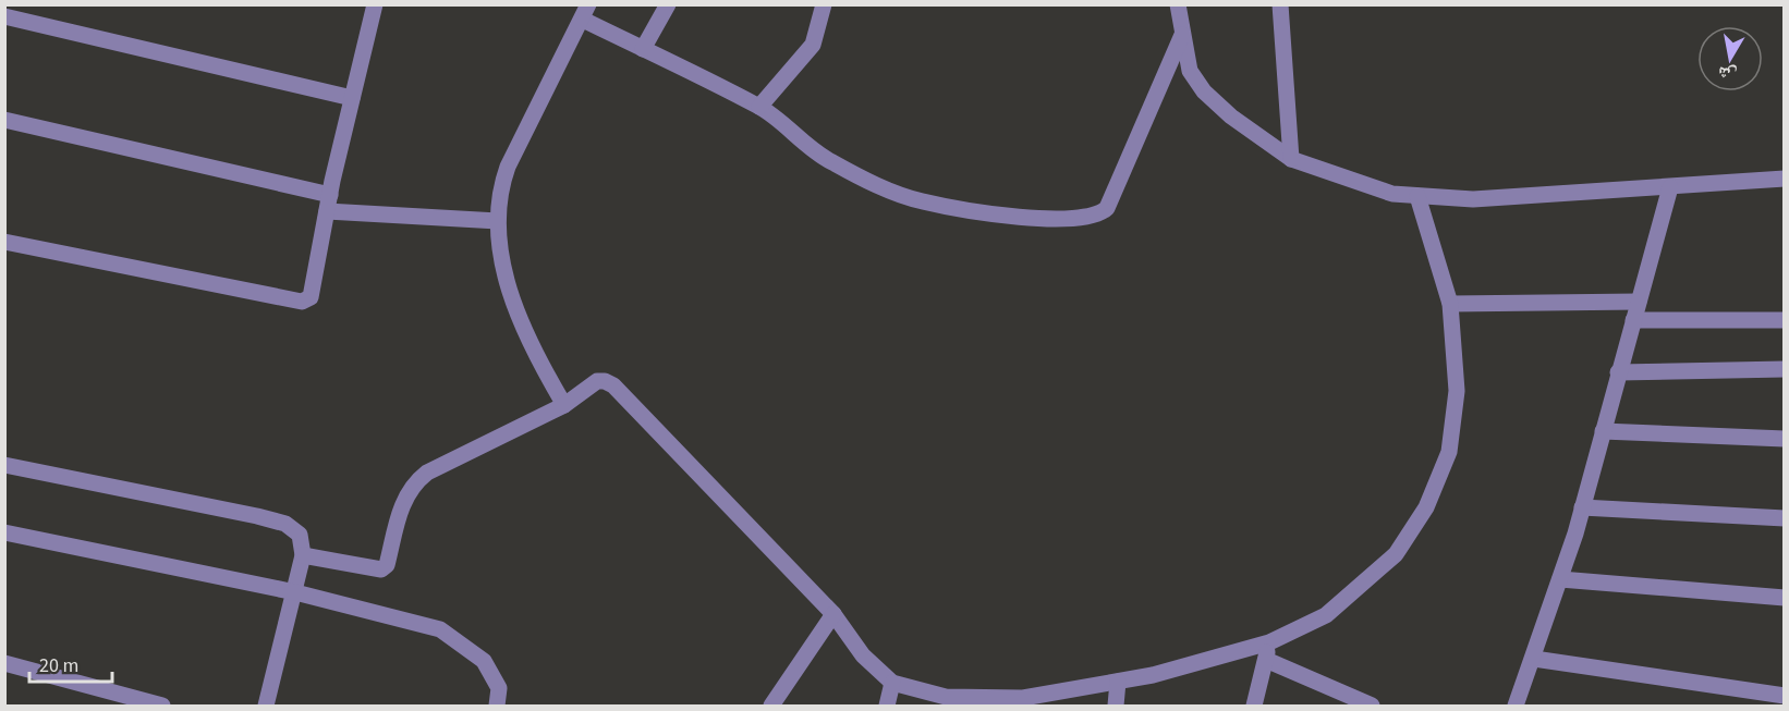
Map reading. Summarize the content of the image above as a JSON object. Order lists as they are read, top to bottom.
{
  "scale_bar": "20 m",
  "north": "bottom"
}
